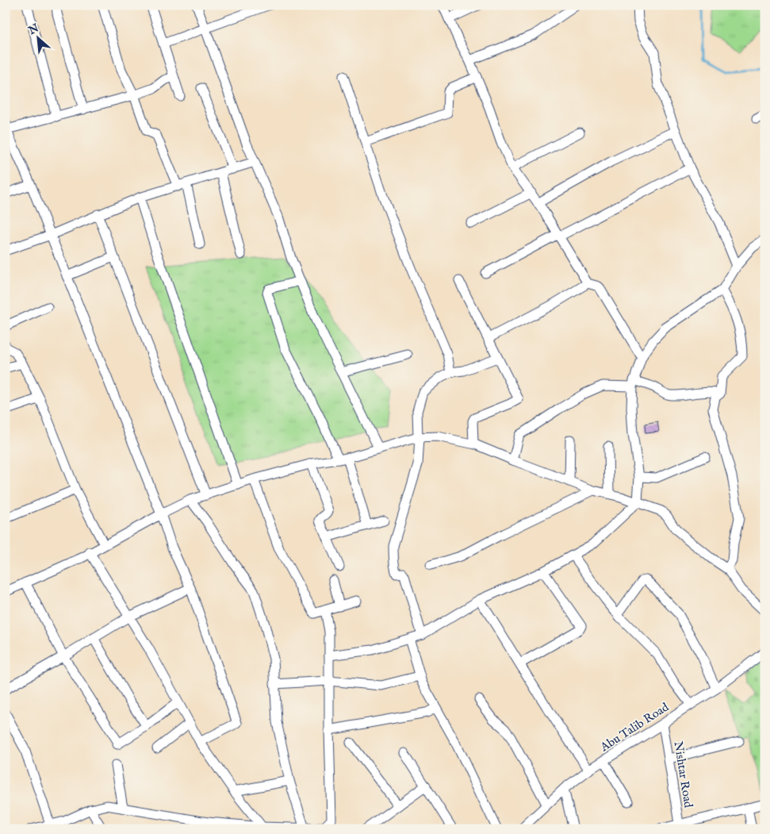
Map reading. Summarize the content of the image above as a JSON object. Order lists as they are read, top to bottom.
{
  "streets": {
    "street": ["Abu Talib Road", "Nishtar Road"]
  },
  "crossings": [
    ["Abu Talib Road", "Nishtar Road"]
  ],
  "north": "top left"
}
